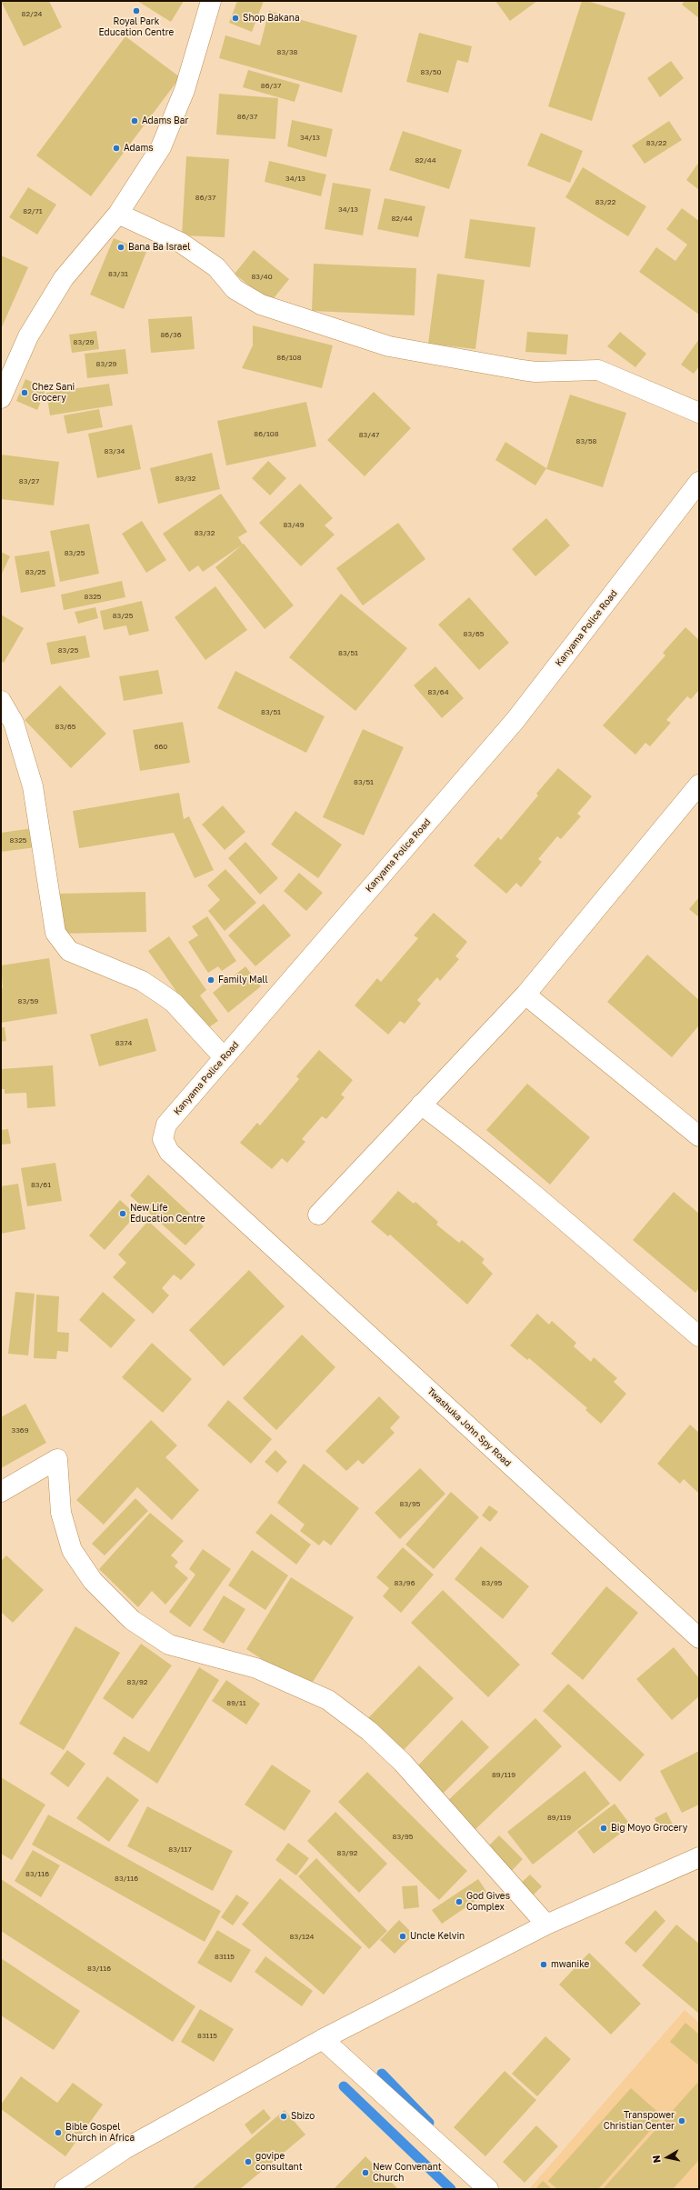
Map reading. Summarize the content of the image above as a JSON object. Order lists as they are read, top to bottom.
{
  "streets": {
    "street": ["Kanyama Police Road", "Twashuka John Spy Road"]
  },
  "crossings": [
    ["Kanyama Police Road", "Twashuka John Spy Road"]
  ],
  "places": [
    "Royal Park Education Centre",
    "Shop Bakana",
    "Adams Bar",
    "Adams",
    "Bana Ba Israel",
    "Chez Sani Grocery",
    "Family Mall",
    "New Life Education Centre",
    "Big Moyo Grocery",
    "God Gives Complex",
    "Uncle Kelvin",
    "mwanike",
    "Sbizo",
    "Transpower Christian Center",
    "Bible Gospel Church in Africa",
    "govipe consultant",
    "New Convenant Church"
  ],
  "house_numbers": [
    "82/24",
    "83/38",
    "83/50",
    "86/37",
    "86/37",
    "34/13",
    "83/22",
    "82/44",
    "34/13",
    "86/37",
    "83/22",
    "34/13",
    "82/71",
    "82/44",
    "83/31",
    "83/40",
    "86/36",
    "83/29",
    "86/108",
    "83/29",
    "86/108",
    "83/47",
    "83/58",
    "83/34",
    "83/32",
    "83/27",
    "83/49",
    "83/32",
    "83/25",
    "83/25",
    "8325",
    "83/25",
    "83/65",
    "83/25",
    "83/51",
    "83/64",
    "83/51",
    "83/65",
    "660",
    "83/51",
    "8325",
    "83/59",
    "8374",
    "83/61",
    "3369",
    "83/95",
    "83/96",
    "83/95",
    "83/92",
    "89/11",
    "89/119",
    "89/119",
    "83/95",
    "83/117",
    "83/92",
    "83/116",
    "83/116",
    "83/124",
    "83115",
    "83/116",
    "83115"
  ],
  "north": "left"
}
